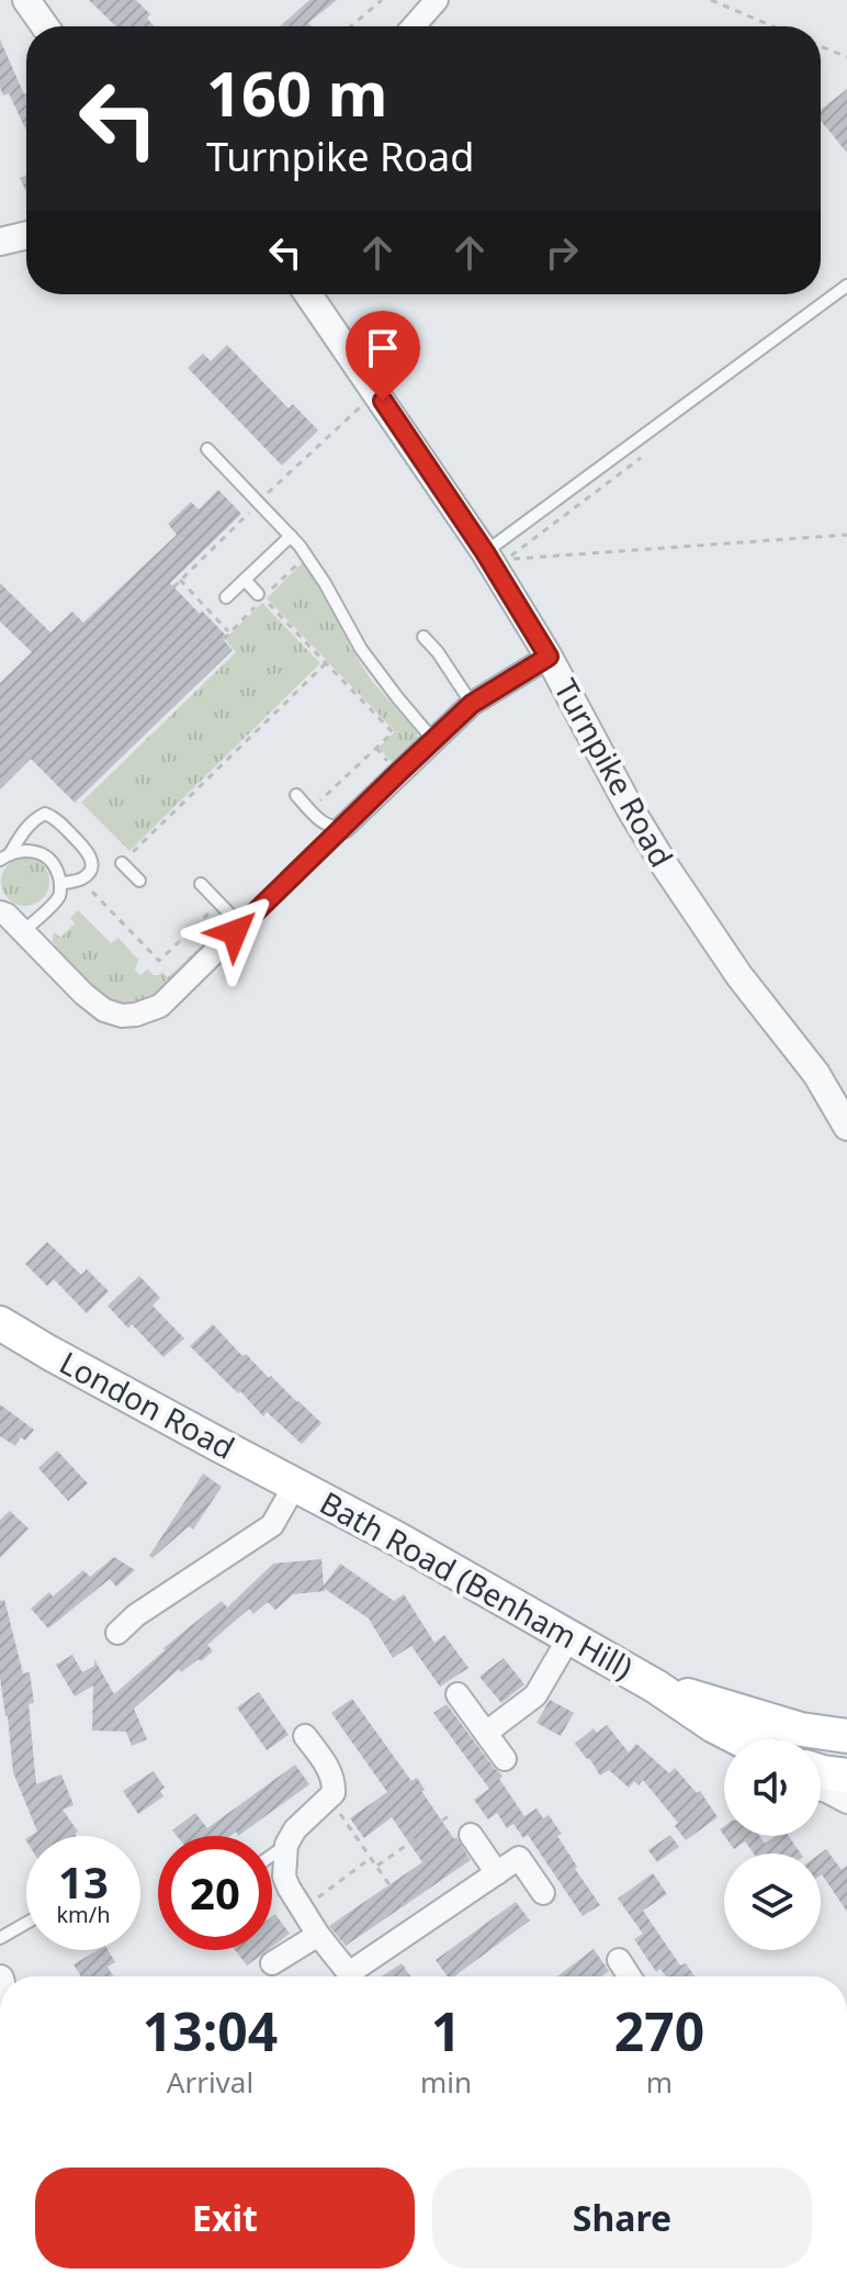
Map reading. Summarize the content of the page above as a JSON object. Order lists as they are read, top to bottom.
{
  "streets": {
    "main road": ["London Road", "Bath Road (Benham Hill)"],
    "street": ["Turnpike Road"]
  },
  "crossings": [
    ["London Road", "Bath Road (Benham Hill)"]
  ],
  "page": {
    "turn": ["160 m", "Turnpike Road"],
    "speed": "13 km/h",
    "limit": "20",
    "eta": [
      "13:04",
      "Arrival",
      "1",
      "min",
      "270",
      "m"
    ],
    "buttons": ["Exit", "Share"]
  }
}
